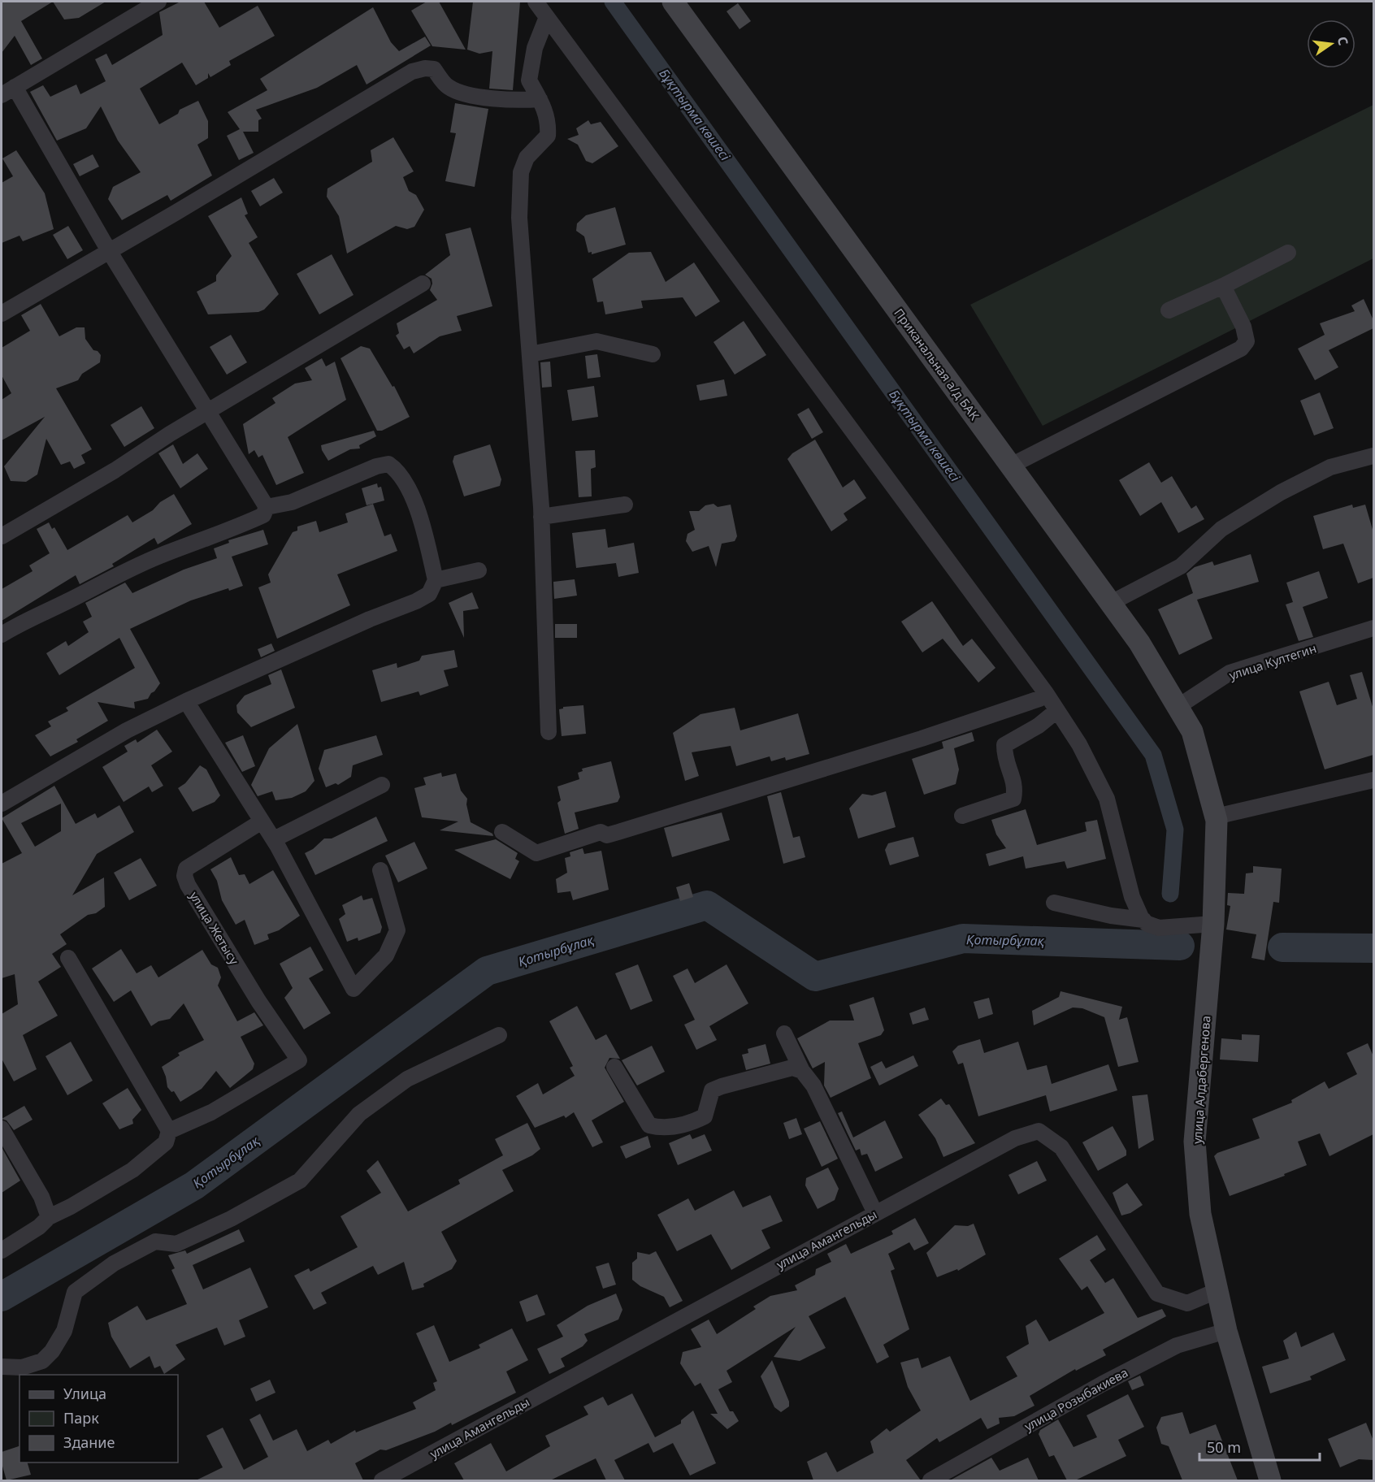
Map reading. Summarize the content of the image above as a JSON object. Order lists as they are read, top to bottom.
{
  "streets": {
    "main road": ["Приканальная а/д БАК", "улица Алдабергенова"],
    "street": [
      "улица Култегин",
      "улица Жетысу",
      "улица Амангельды",
      "улица Розыбакиева"
    ]
  },
  "crossings": [
    ["Приканальная а/д БАК", "улица Култегин"],
    ["Приканальная а/д БАК", "улица Алдабергенова"],
    ["улица Алдабергенова", "улица Амангельды"],
    ["улица Алдабергенова", "улица Розыбакиева"]
  ],
  "water": ["Бұқтырма көшесі", "Қотырбұлақ"],
  "legend": ["Улица", "Парк", "Здание"],
  "scale_bar": "50 m",
  "north": "right"
}
